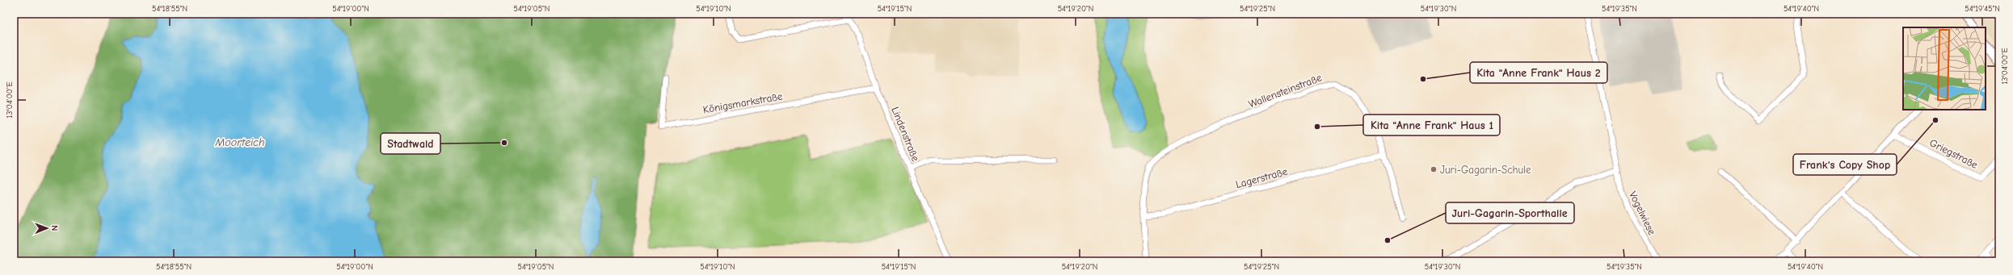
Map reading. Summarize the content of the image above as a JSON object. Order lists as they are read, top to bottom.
{
  "streets": {
    "street": [
      "Wallensteinstraße",
      "Königsmarkstraße",
      "Lindenstraße",
      "Griegstraße",
      "Lagerstraße",
      "Vogelwiese"
    ]
  },
  "crossings": [
    ["Wallensteinstraße", "Lagerstraße"],
    ["Königsmarkstraße", "Lindenstraße"]
  ],
  "water": ["Moorteich"],
  "places": [
    "Kita \"Anne Frank\" Haus 2",
    "Frank's Copy Shop",
    "Kita \"Anne Frank\" Haus 1",
    "Stadtwald",
    "Juri-Gagarin-Schule",
    "Juri-Gagarin-Sporthalle"
  ],
  "north": "right",
  "coordinates": [
    "54°18'55\"N",
    "54°19'00\"N",
    "54°19'05\"N",
    "54°19'10\"N",
    "54°19'15\"N",
    "54°19'20\"N",
    "54°19'25\"N",
    "54°19'30\"N",
    "54°19'35\"N",
    "54°19'40\"N",
    "54°19'45\"N",
    "13°04'00\"E"
  ]
}
